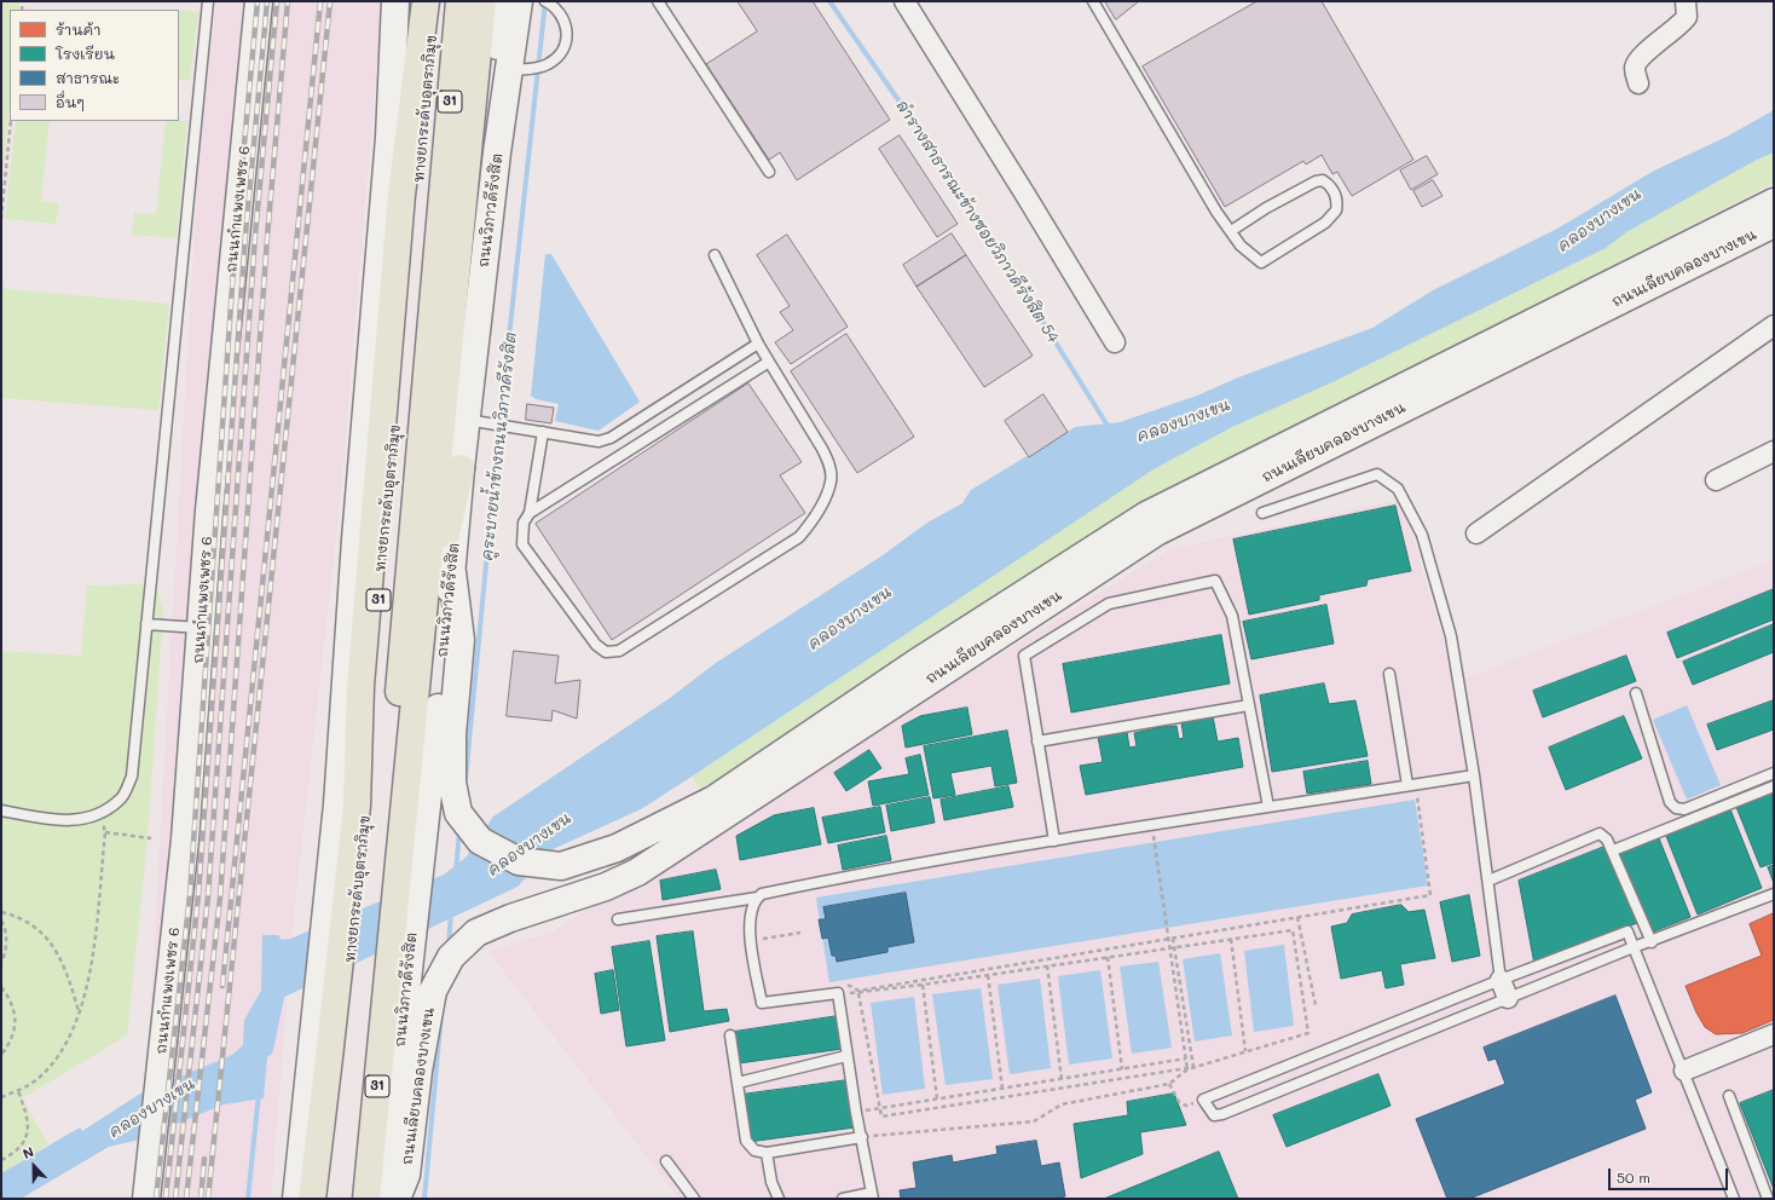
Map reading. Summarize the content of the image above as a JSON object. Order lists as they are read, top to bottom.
{
  "streets": {
    "highway": ["31", "ทางยกระดับอุตราภิมุข", "ถนนวิภาวดีรังสิต"],
    "main road": ["ถนนกำแพงเพชร 6", "ถนนเลียบคลองบางเขน"]
  },
  "crossings": [
    ["ถนนวิภาวดีรังสิต", "ถนนเลียบคลองบางเขน"]
  ],
  "water": ["คลองบางเขน", "ลำรางสาธารณะข้างซอยวิภาวดีรังสิต 54", "คูระบายน้ำข้างถนนวิภาวดีรังสิต"],
  "legend": [
    "ร้านค้า",
    "โรงเรียน",
    "สาธารณะ",
    "อื่นๆ"
  ],
  "scale_bar": "50 m",
  "north": "top"
}
